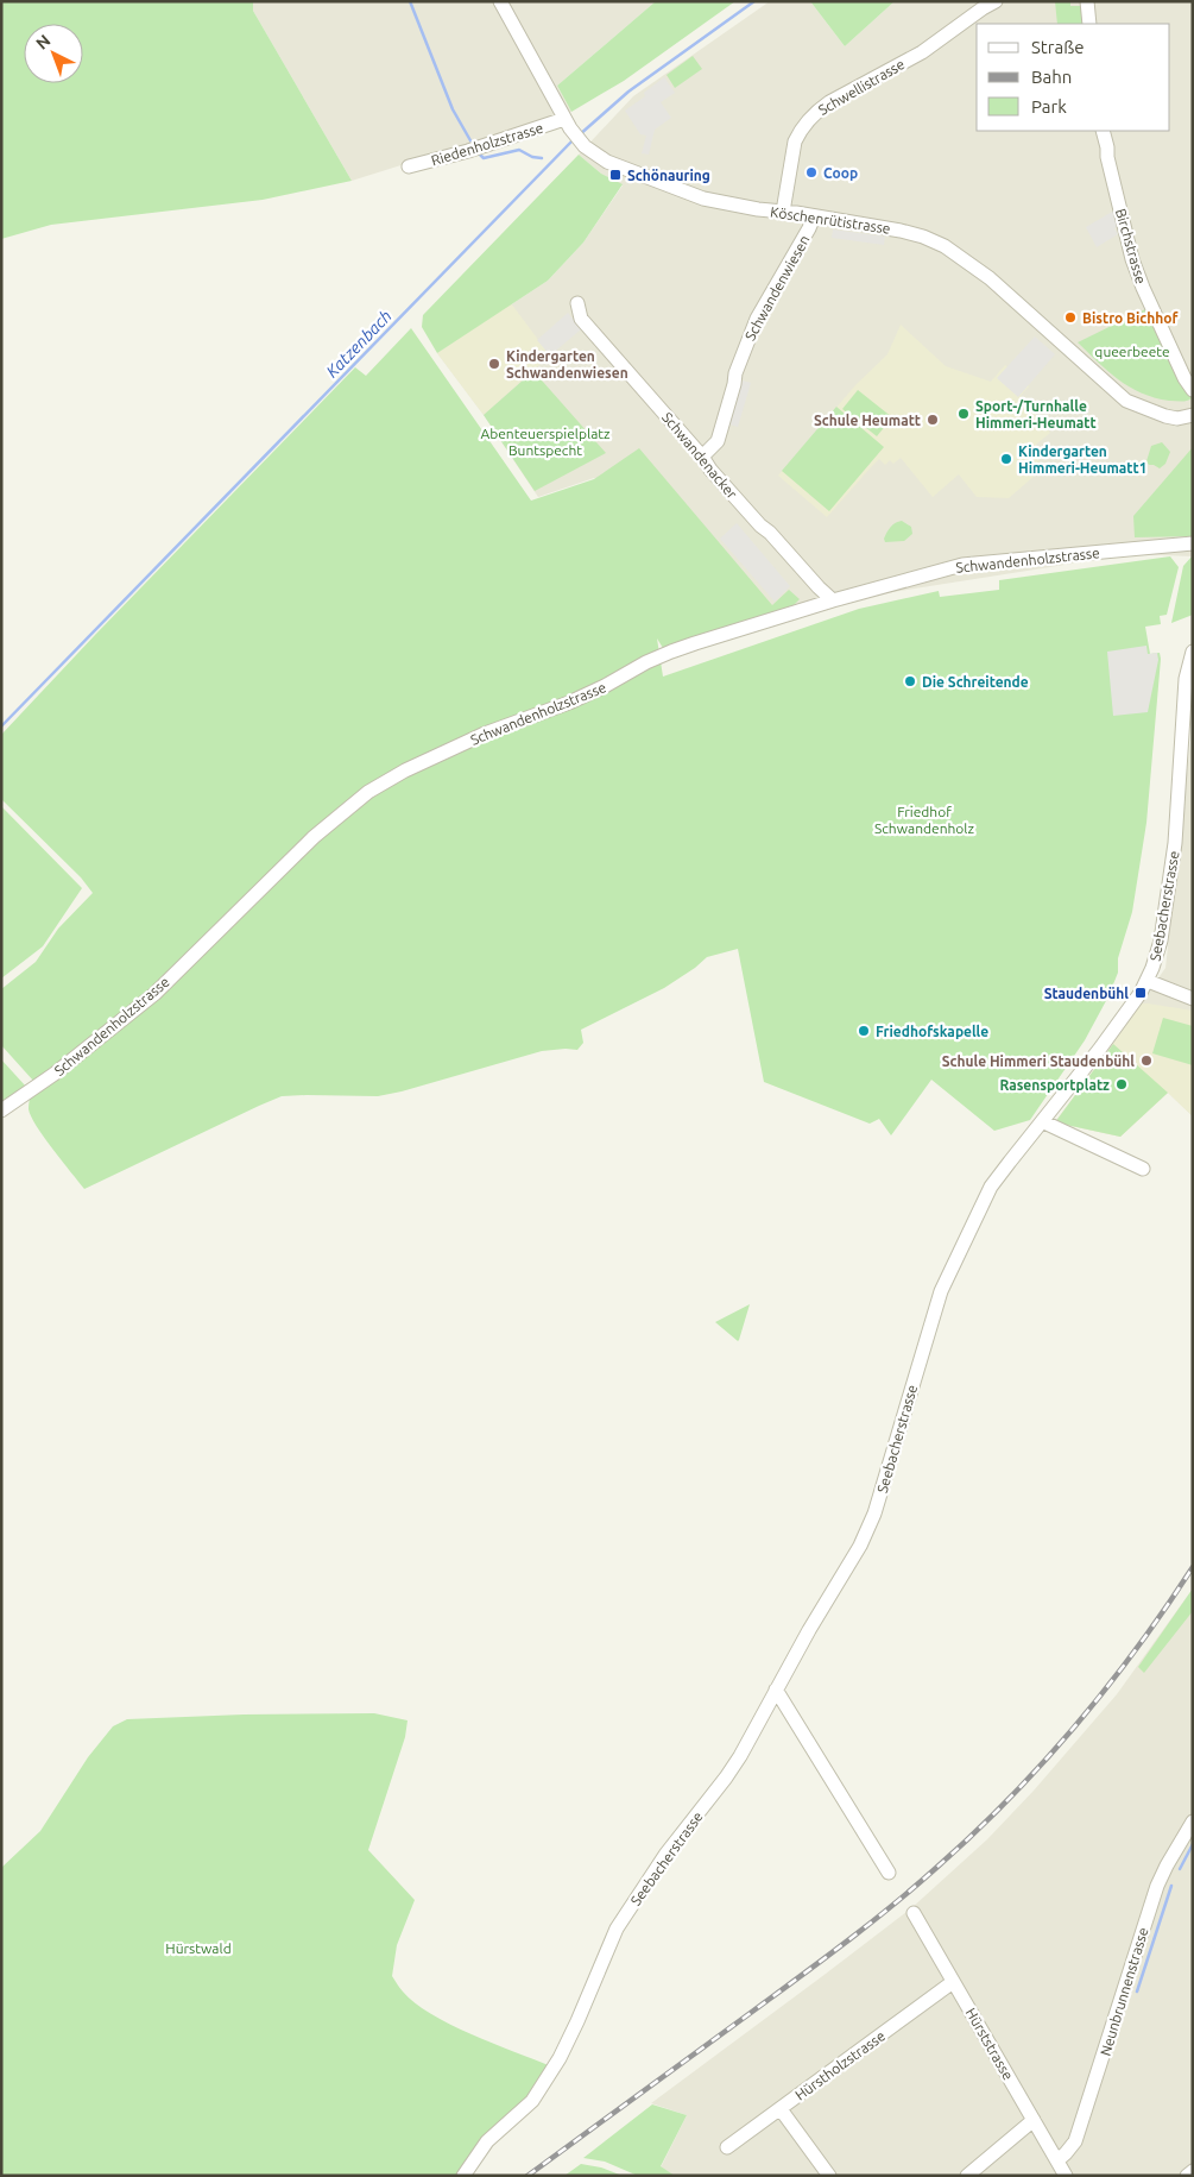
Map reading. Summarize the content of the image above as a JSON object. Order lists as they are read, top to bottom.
{
  "streets": {
    "street": [
      "Schwellistrasse",
      "Riedenholzstrasse",
      "Köschenrütistrasse",
      "Birchstrasse",
      "Schwandenwiesen",
      "Schwandenacker",
      "Schwandenholzstrasse",
      "Seebacherstrasse",
      "Neunbrunnenstrasse",
      "Hürststrasse",
      "Hürstholzstrasse"
    ]
  },
  "crossings": [
    ["Schwellistrasse", "Köschenrütistrasse"],
    ["Riedenholzstrasse", "Köschenrütistrasse"],
    ["Köschenrütistrasse", "Schwandenwiesen"],
    ["Schwandenwiesen", "Schwandenacker"],
    ["Schwandenacker", "Schwandenholzstrasse"],
    ["Neunbrunnenstrasse", "Hürststrasse"],
    ["Hürststrasse", "Hürstholzstrasse"]
  ],
  "water": ["Katzenbach"],
  "parks": [
    "queerbeete",
    "Abenteuerspielplatz Buntspecht",
    "Friedhof Schwandenholz",
    "Hürstwald"
  ],
  "places": {
    "other": [
      "Coop",
      "Bistro Bichhof",
      "Kindergarten Schwandenwiesen",
      "Sport-/Turnhalle Himmeri-Heumatt",
      "Schule Heumatt",
      "Kindergarten Himmeri-Heumatt1",
      "Die Schreitende",
      "Friedhofskapelle",
      "Schule Himmeri Staudenbühl",
      "Rasensportplatz"
    ],
    "transit": ["Schönauring", "Staudenbühl"]
  },
  "legend": ["Straße", "Bahn", "Park"],
  "north": "top left"
}
